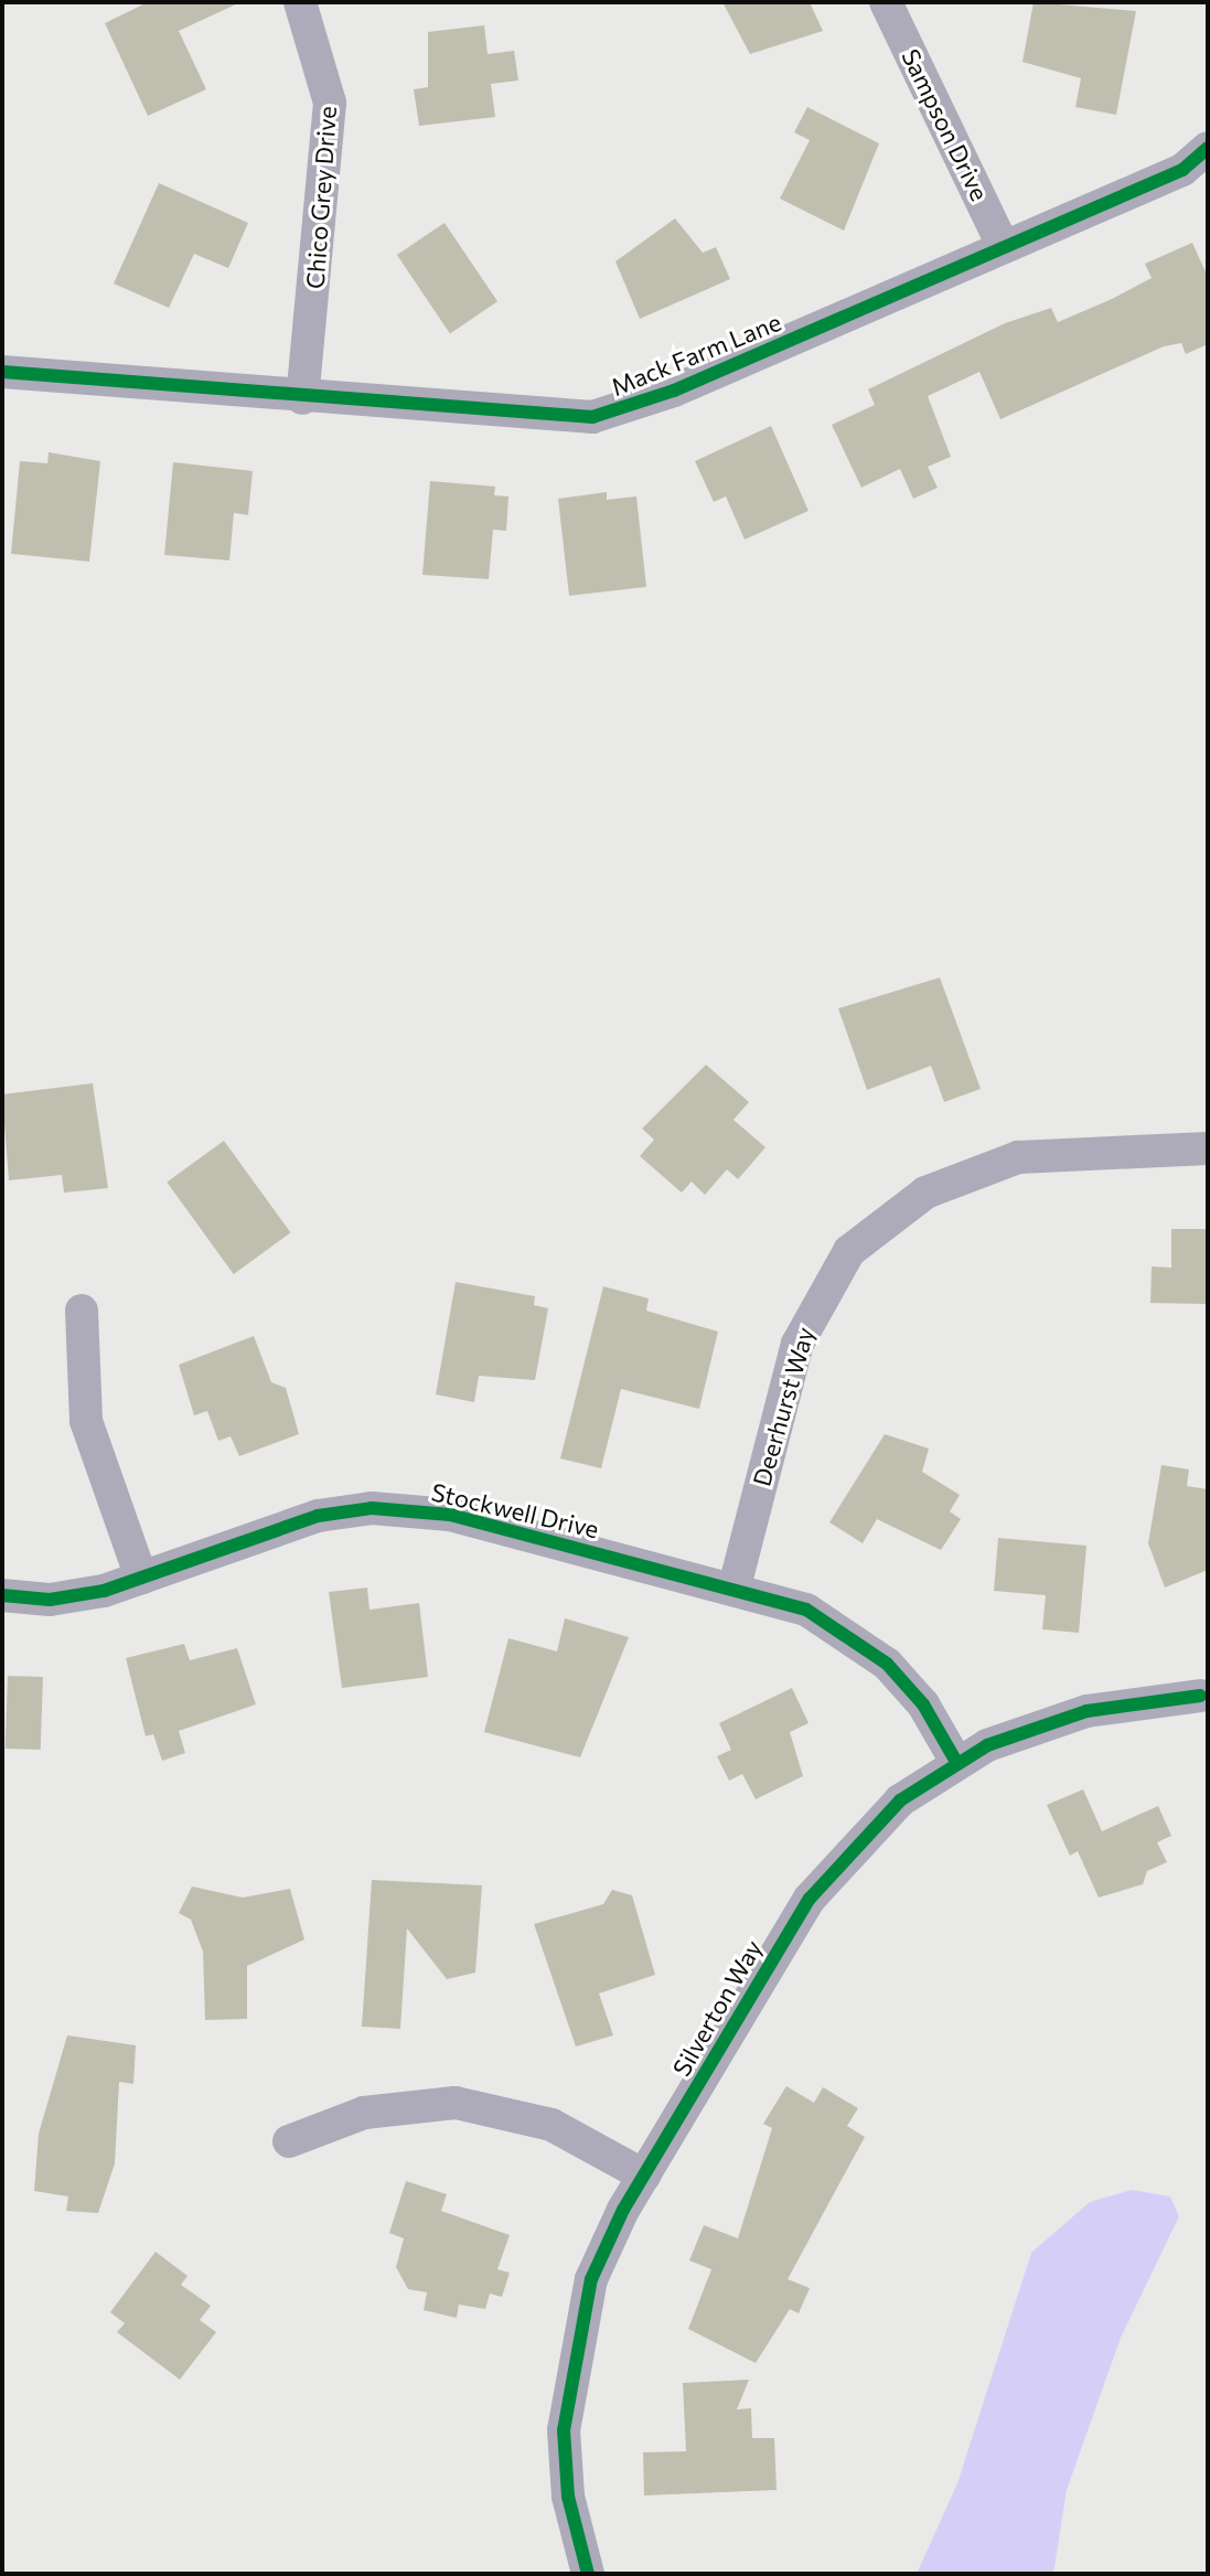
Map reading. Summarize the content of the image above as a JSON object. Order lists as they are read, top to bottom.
{
  "streets": {
    "street": [
      "Sampson Drive",
      "Chico Grey Drive",
      "Mack Farm Lane",
      "Deerhurst Way",
      "Stockwell Drive",
      "Silverton Way"
    ]
  },
  "crossings": [
    ["Sampson Drive", "Mack Farm Lane"],
    ["Chico Grey Drive", "Mack Farm Lane"],
    ["Deerhurst Way", "Stockwell Drive"],
    ["Stockwell Drive", "Silverton Way"]
  ]
}
